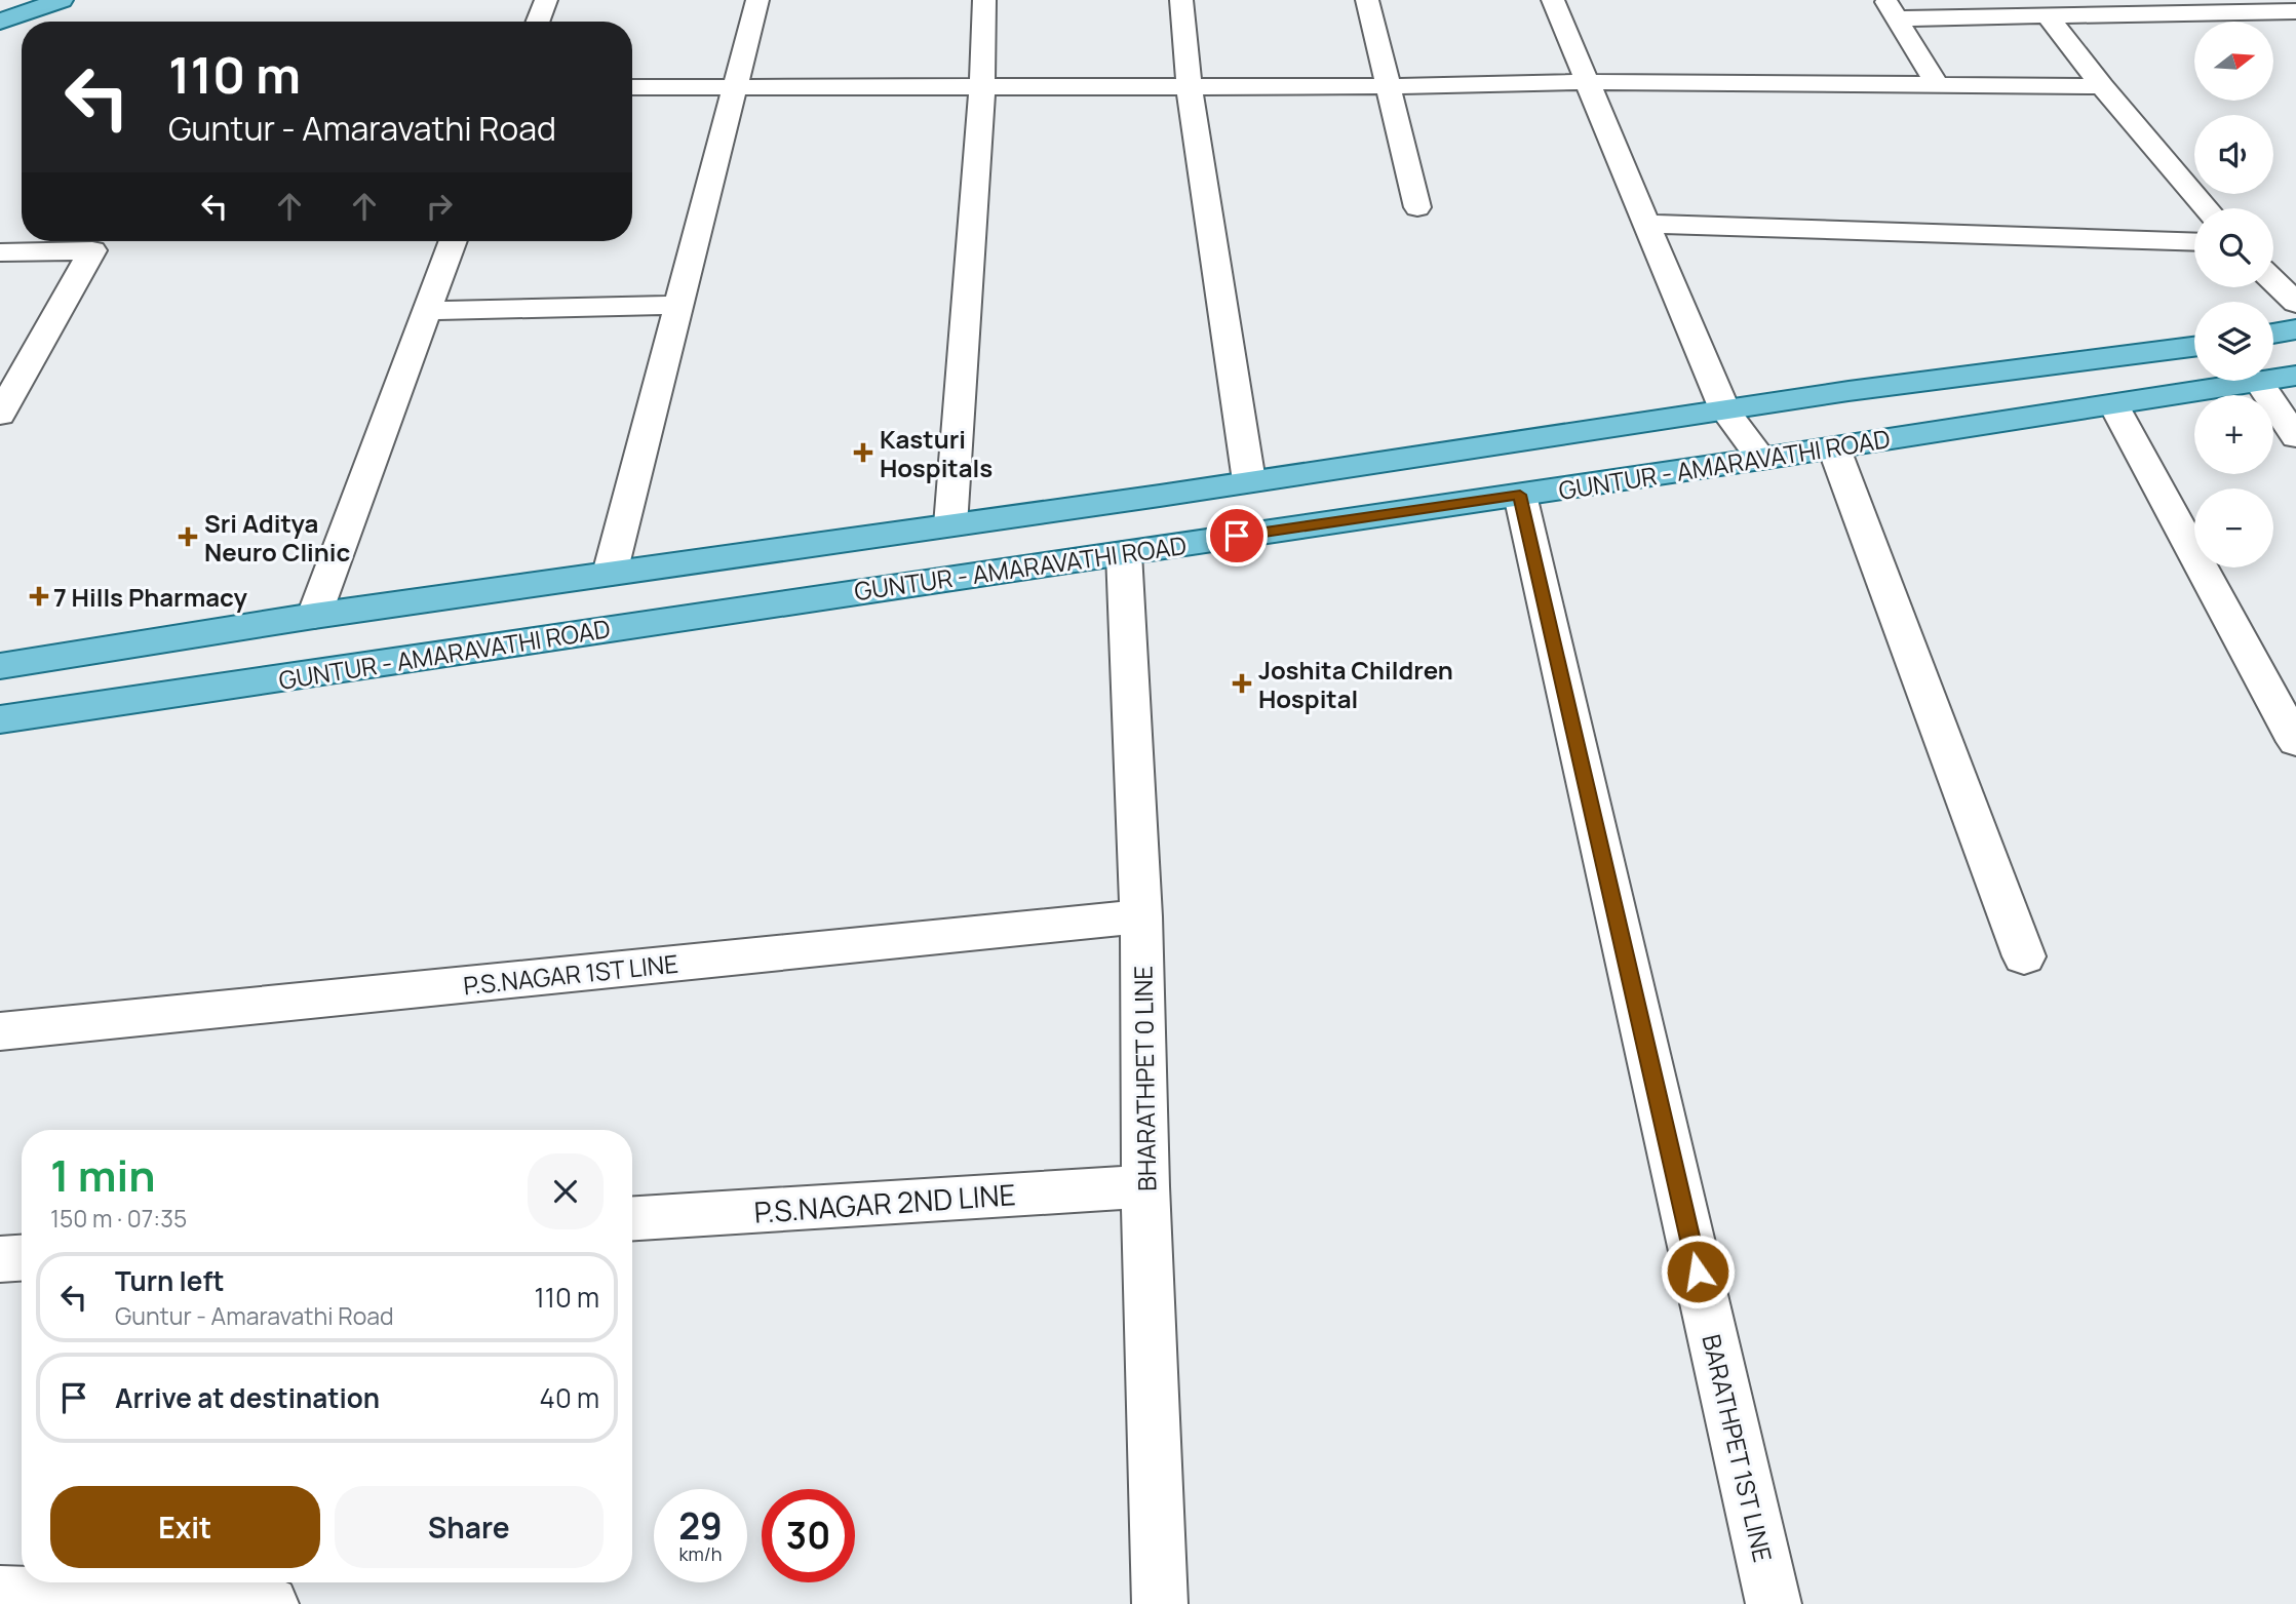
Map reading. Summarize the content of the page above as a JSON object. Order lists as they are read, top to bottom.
{
  "streets": {
    "main road": ["GUNTUR - AMARAVATHI ROAD"],
    "street": [
      "P.S.NAGAR 1ST LINE",
      "BHARATHPET 0 LINE",
      "P.S.NAGAR 2ND LINE",
      "BARATHPET 1ST LINE"
    ]
  },
  "crossings": [
    ["GUNTUR - AMARAVATHI ROAD", "BHARATHPET 0 LINE"],
    ["GUNTUR - AMARAVATHI ROAD", "BARATHPET 1ST LINE"],
    ["P.S.NAGAR 1ST LINE", "BHARATHPET 0 LINE"],
    ["BHARATHPET 0 LINE", "P.S.NAGAR 2ND LINE"]
  ],
  "places": {
    "health": [
      "Kasturi Hospitals",
      "Sri Aditya Neuro Clinic",
      "7 Hills Pharmacy",
      "Joshita Children Hospital"
    ]
  },
  "north": "right",
  "page": {
    "map_buttons": ["+", "−"],
    "turn": ["110 m", "Guntur - Amaravathi Road"],
    "heading": ["1 min", "150 m · 07:35"],
    "list": [
      {
        "name": "Turn left",
        "note": "Guntur - Amaravathi Road",
        "value": "110 m"
      },
      {
        "name": "Arrive at destination",
        "value": "40 m"
      }
    ],
    "buttons": ["Exit", "Share"],
    "speed": "29 km/h",
    "limit": "30"
  }
}
